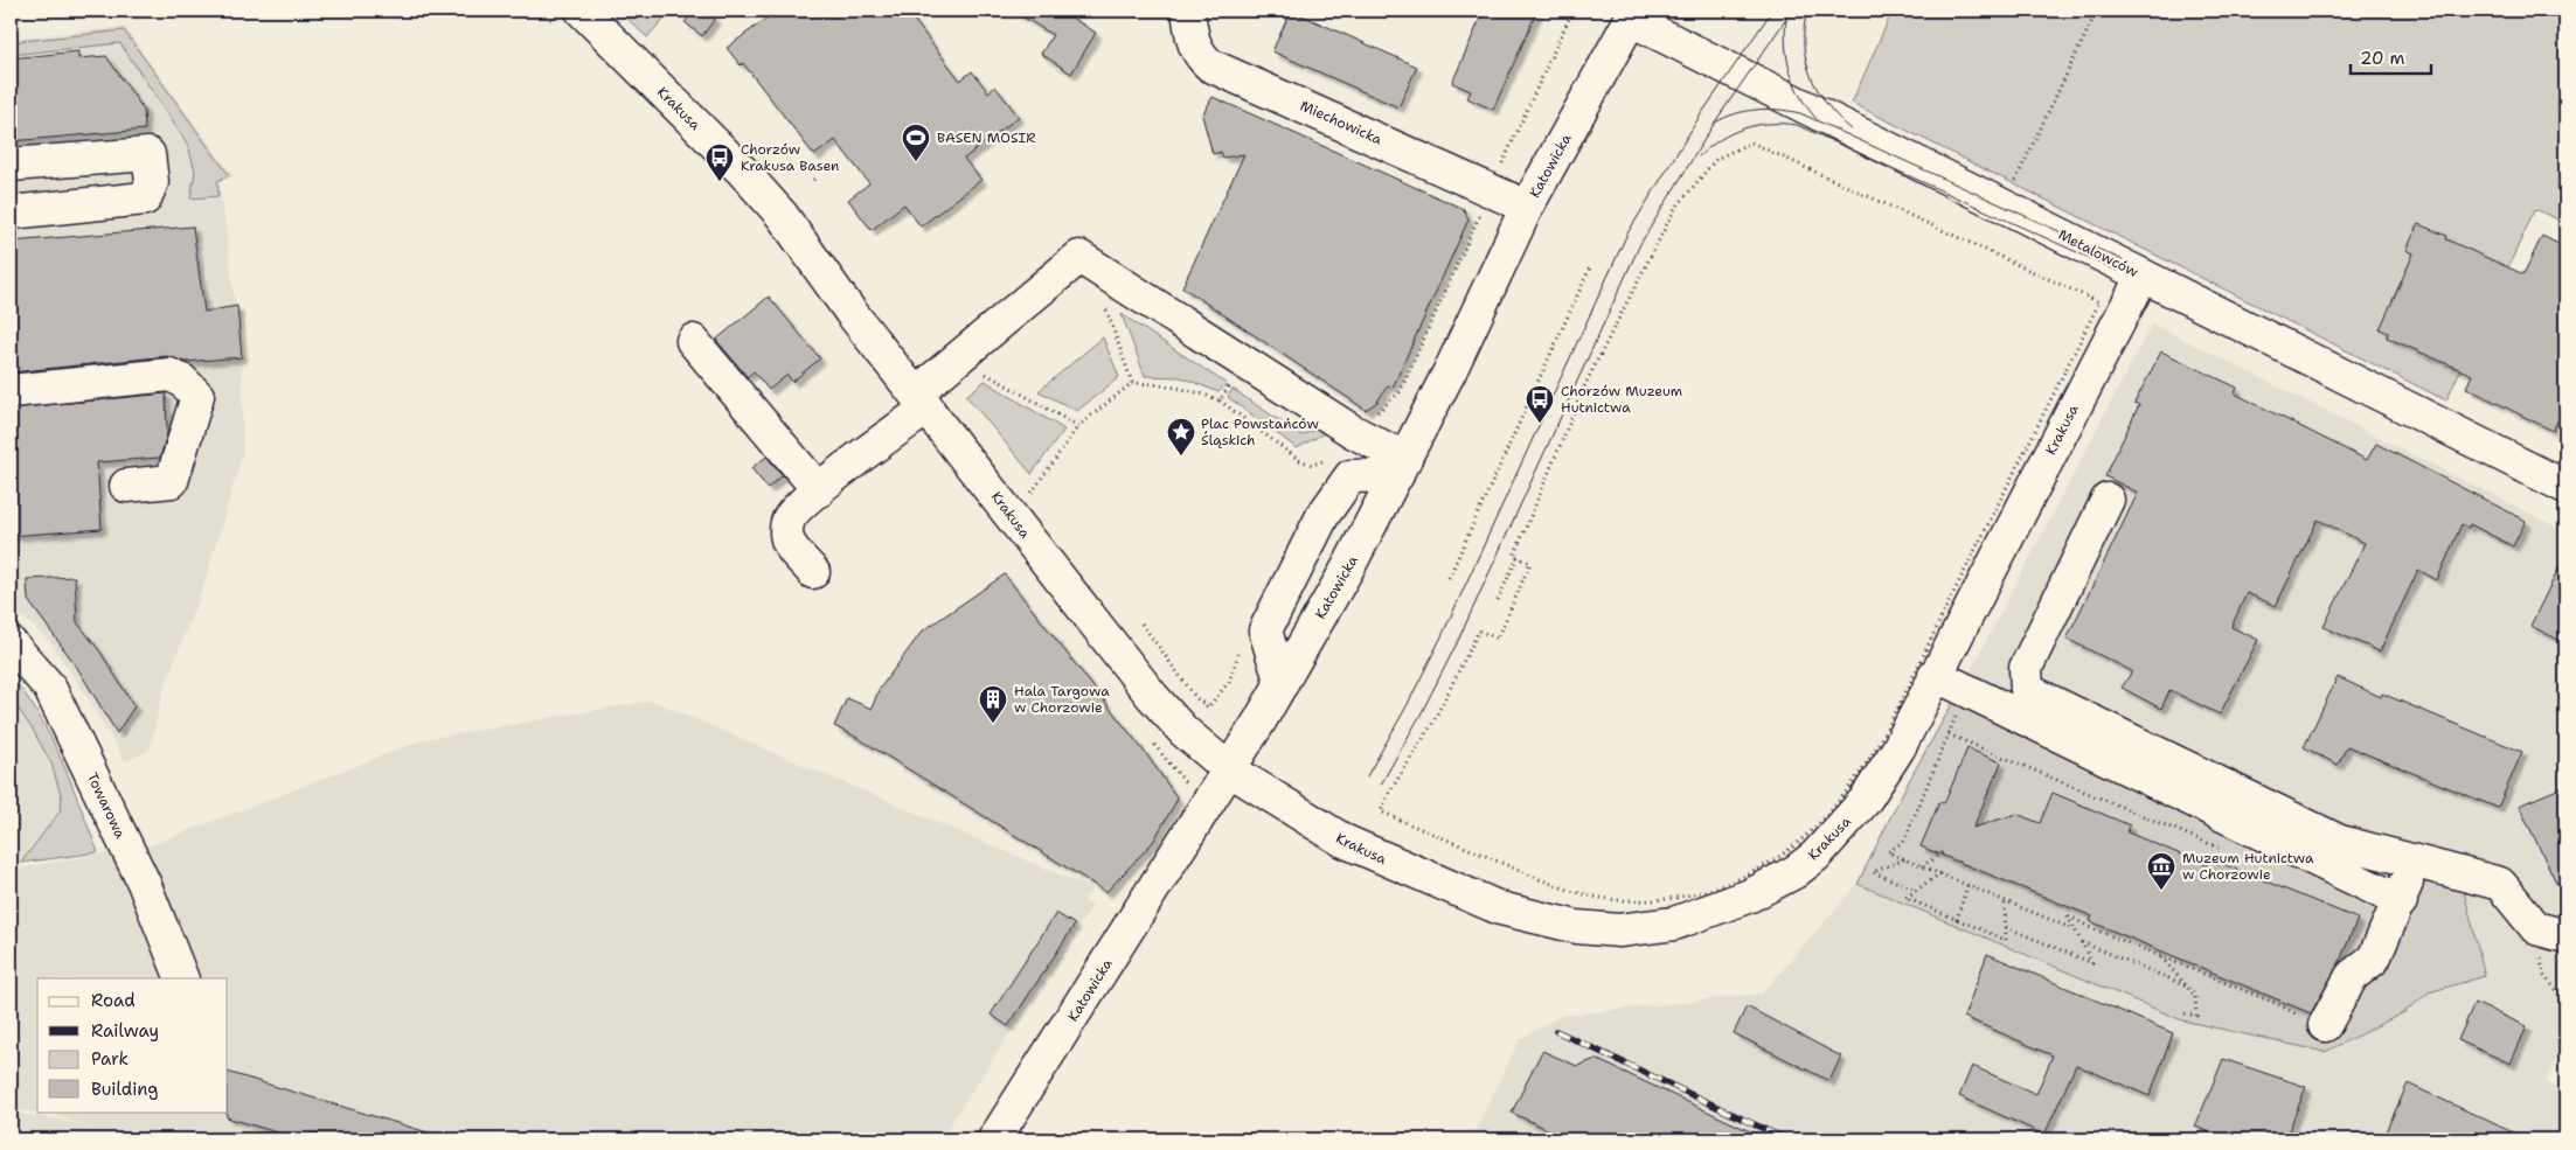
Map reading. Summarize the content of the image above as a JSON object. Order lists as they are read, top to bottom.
{
  "streets": {
    "street": [
      "Krakusa",
      "Miechowicka",
      "Katowicka",
      "Metalowców",
      "Towarowa"
    ]
  },
  "crossings": [
    ["Krakusa", "Katowicka"],
    ["Krakusa", "Metalowców"],
    ["Miechowicka", "Katowicka"],
    ["Katowicka", "Metalowców"]
  ],
  "places": {
    "sports": ["BASEN MOSIR"],
    "bus stop": ["Chorzów Krakusa Basen", "Chorzów Muzeum Hutnictwa"],
    "place": ["Plac Powstańców Śląskich"],
    "building": ["Hala Targowa w Chorzowie"],
    "museum": ["Muzeum Hutnictwa w Chorzowie"]
  },
  "legend": [
    "Road",
    "Railway",
    "Park",
    "Building"
  ],
  "scale_bar": "20 m"
}
